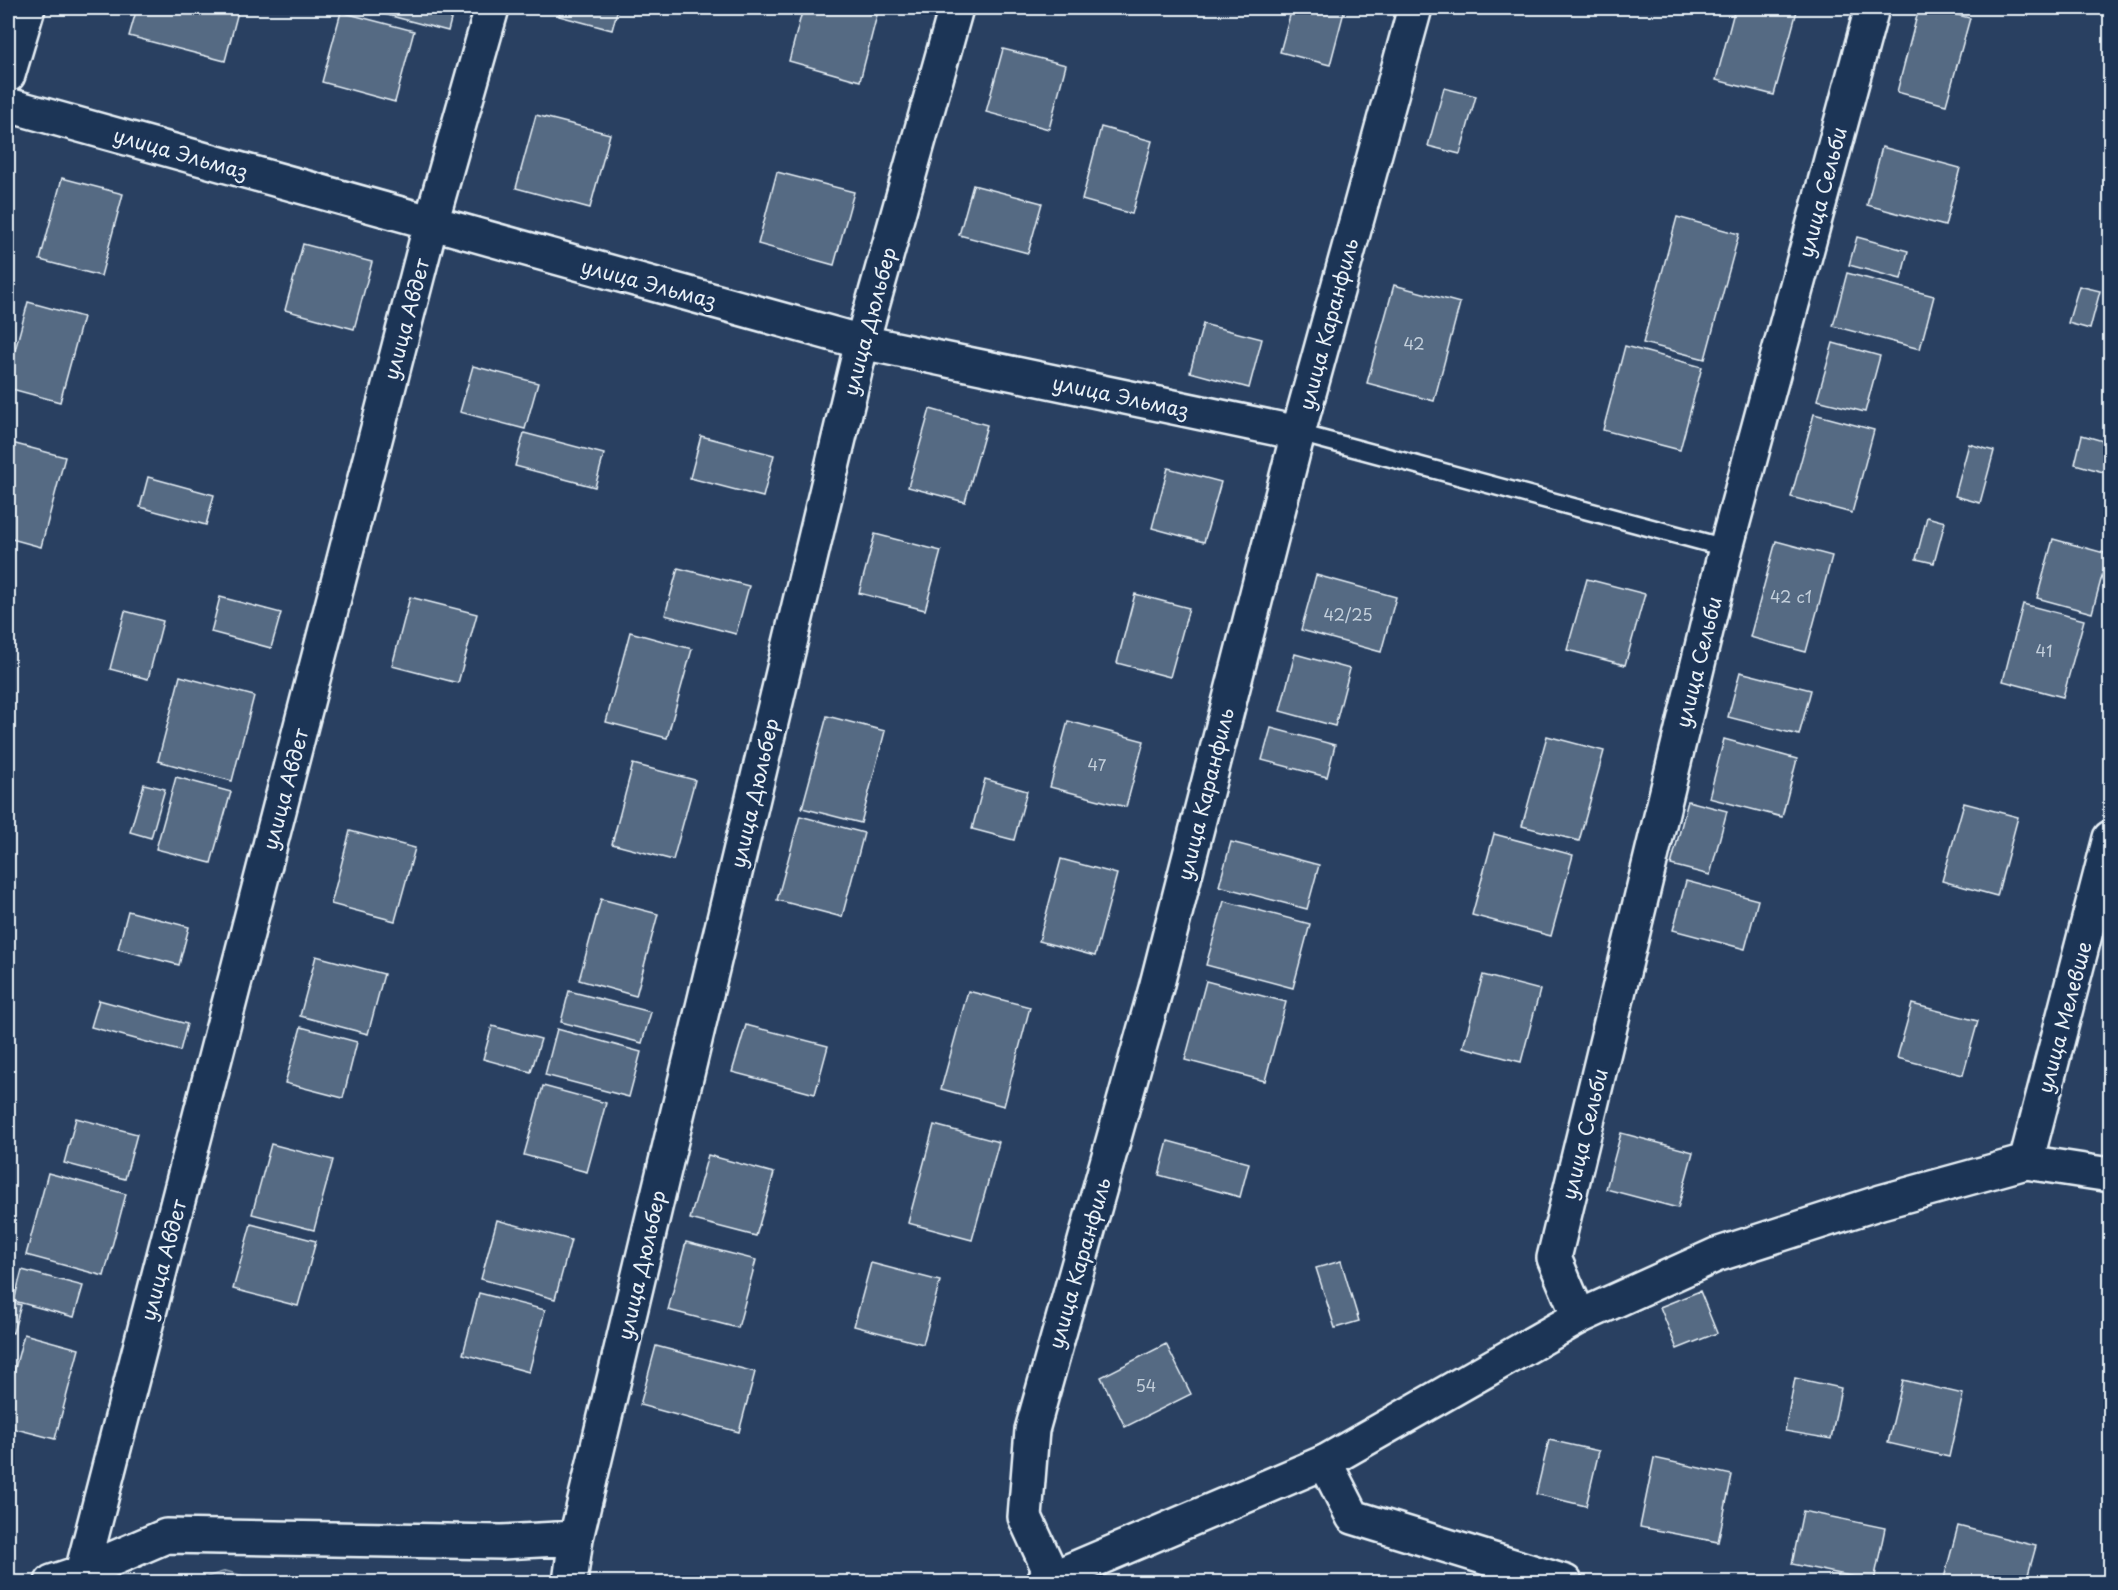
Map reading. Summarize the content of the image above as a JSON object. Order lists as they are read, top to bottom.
{
  "streets": {
    "street": [
      "улица Эльмаз",
      "улица Сельби",
      "улица Авдет",
      "улица Дюльбер",
      "улица Каранфиль",
      "улица Мелевше"
    ]
  },
  "crossings": [
    ["улица Эльмаз", "улица Авдет"],
    ["улица Эльмаз", "улица Дюльбер"],
    ["улица Эльмаз", "улица Каранфиль"]
  ],
  "house_numbers": [
    "42",
    "42 с1",
    "42/25",
    "41",
    "47",
    "54"
  ]
}
